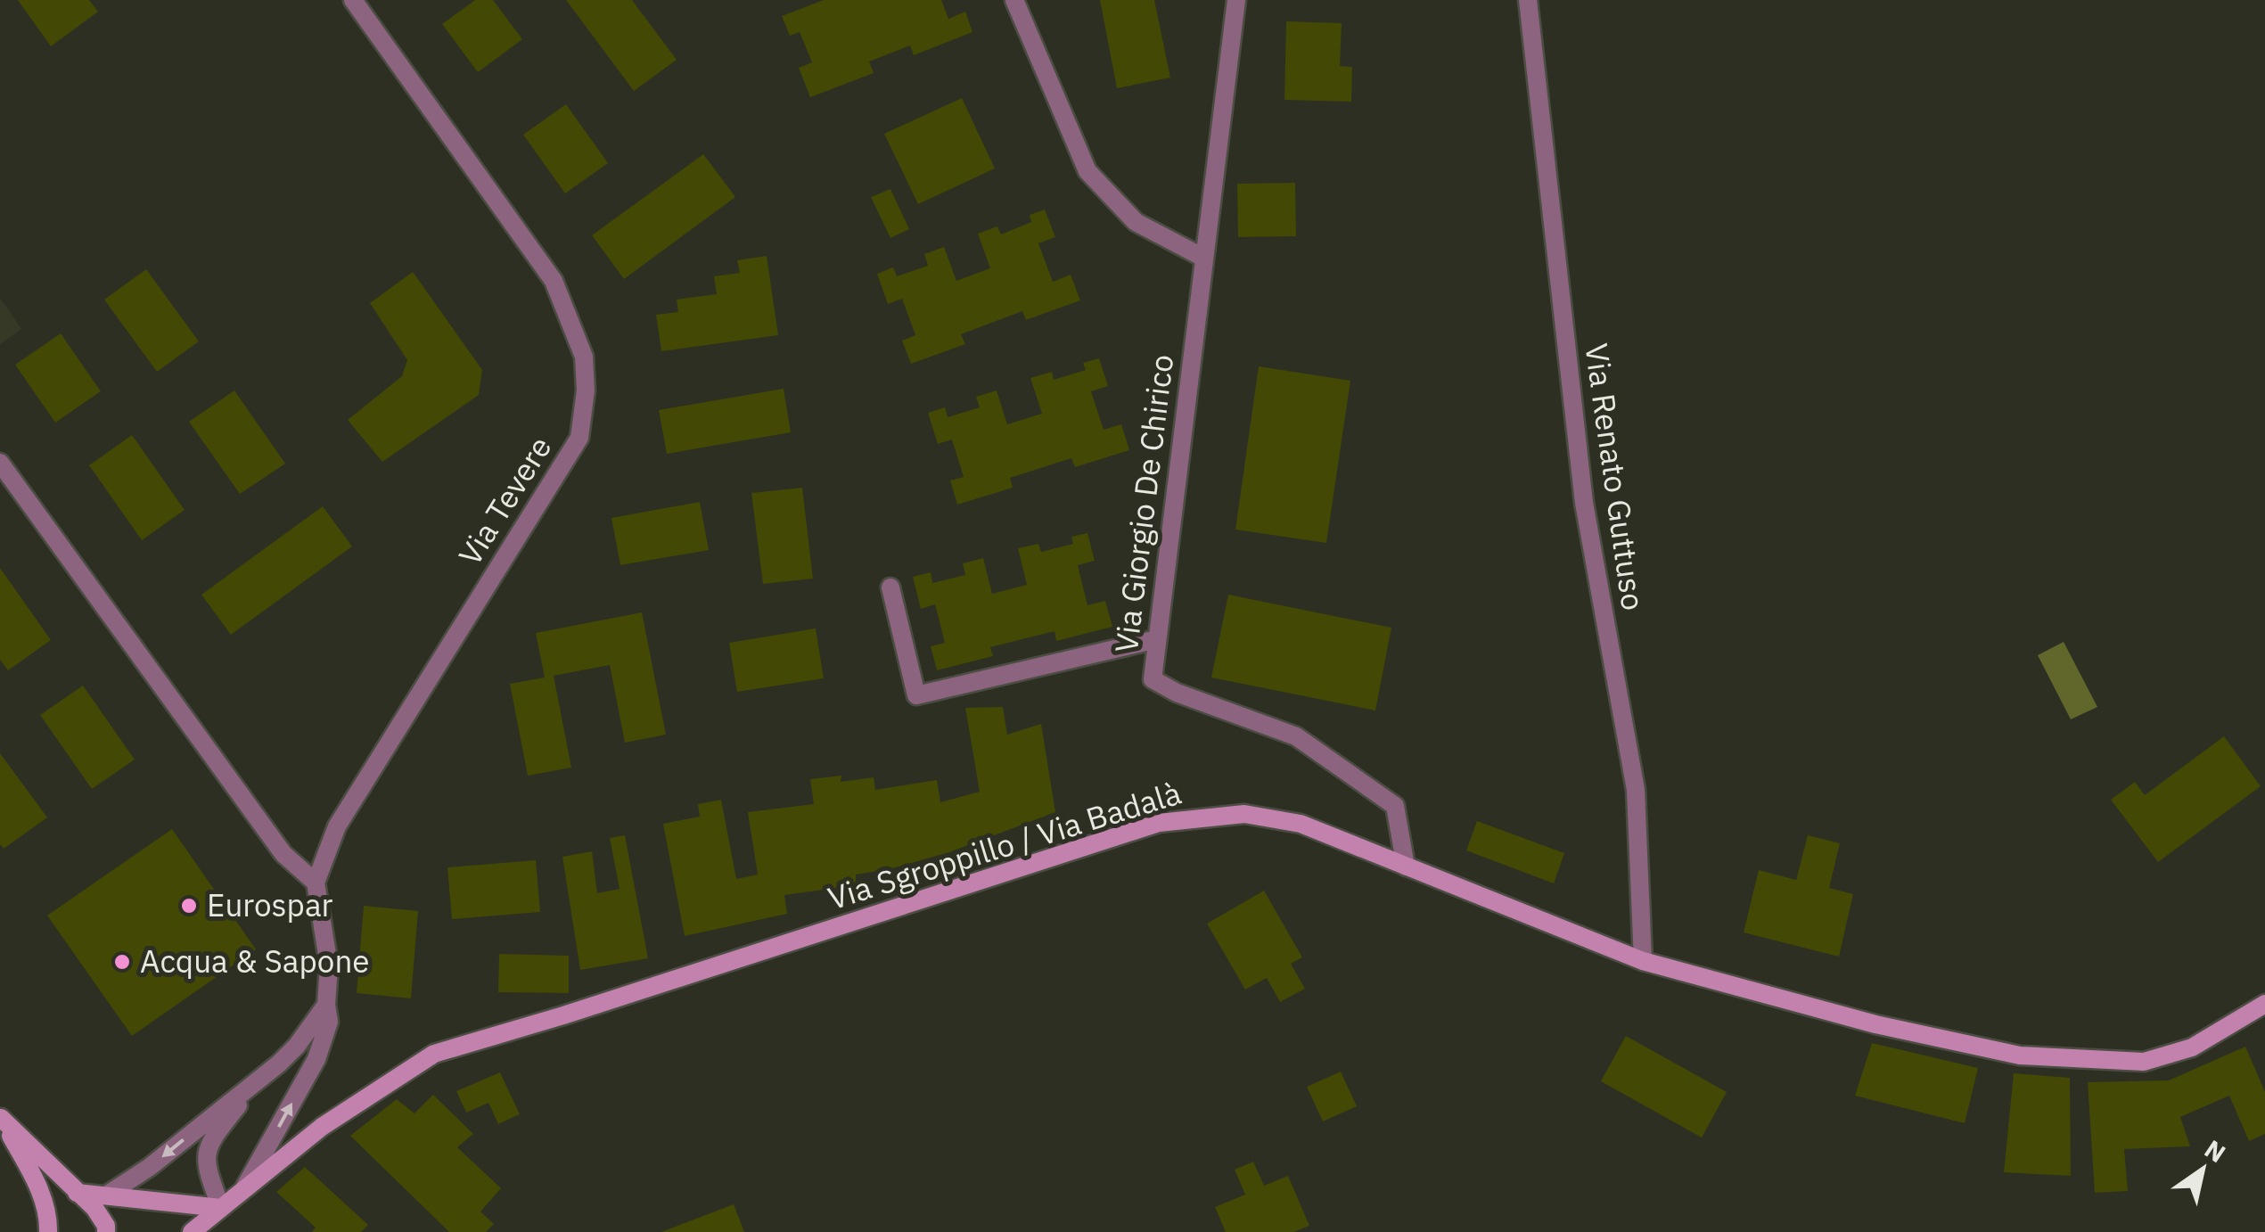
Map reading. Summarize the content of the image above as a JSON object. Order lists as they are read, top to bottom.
{
  "streets": {
    "main road": ["Via Sgroppillo / Via Badalà"],
    "street": ["Via Renato Guttuso", "Via Tevere", "Via Giorgio De Chirico"]
  },
  "crossings": [
    ["Via Renato Guttuso", "Via Sgroppillo / Via Badalà"],
    ["Via Giorgio De Chirico", "Via Sgroppillo / Via Badalà"]
  ],
  "places": ["Eurospar", "Acqua & Sapone"],
  "north": "top right"
}
